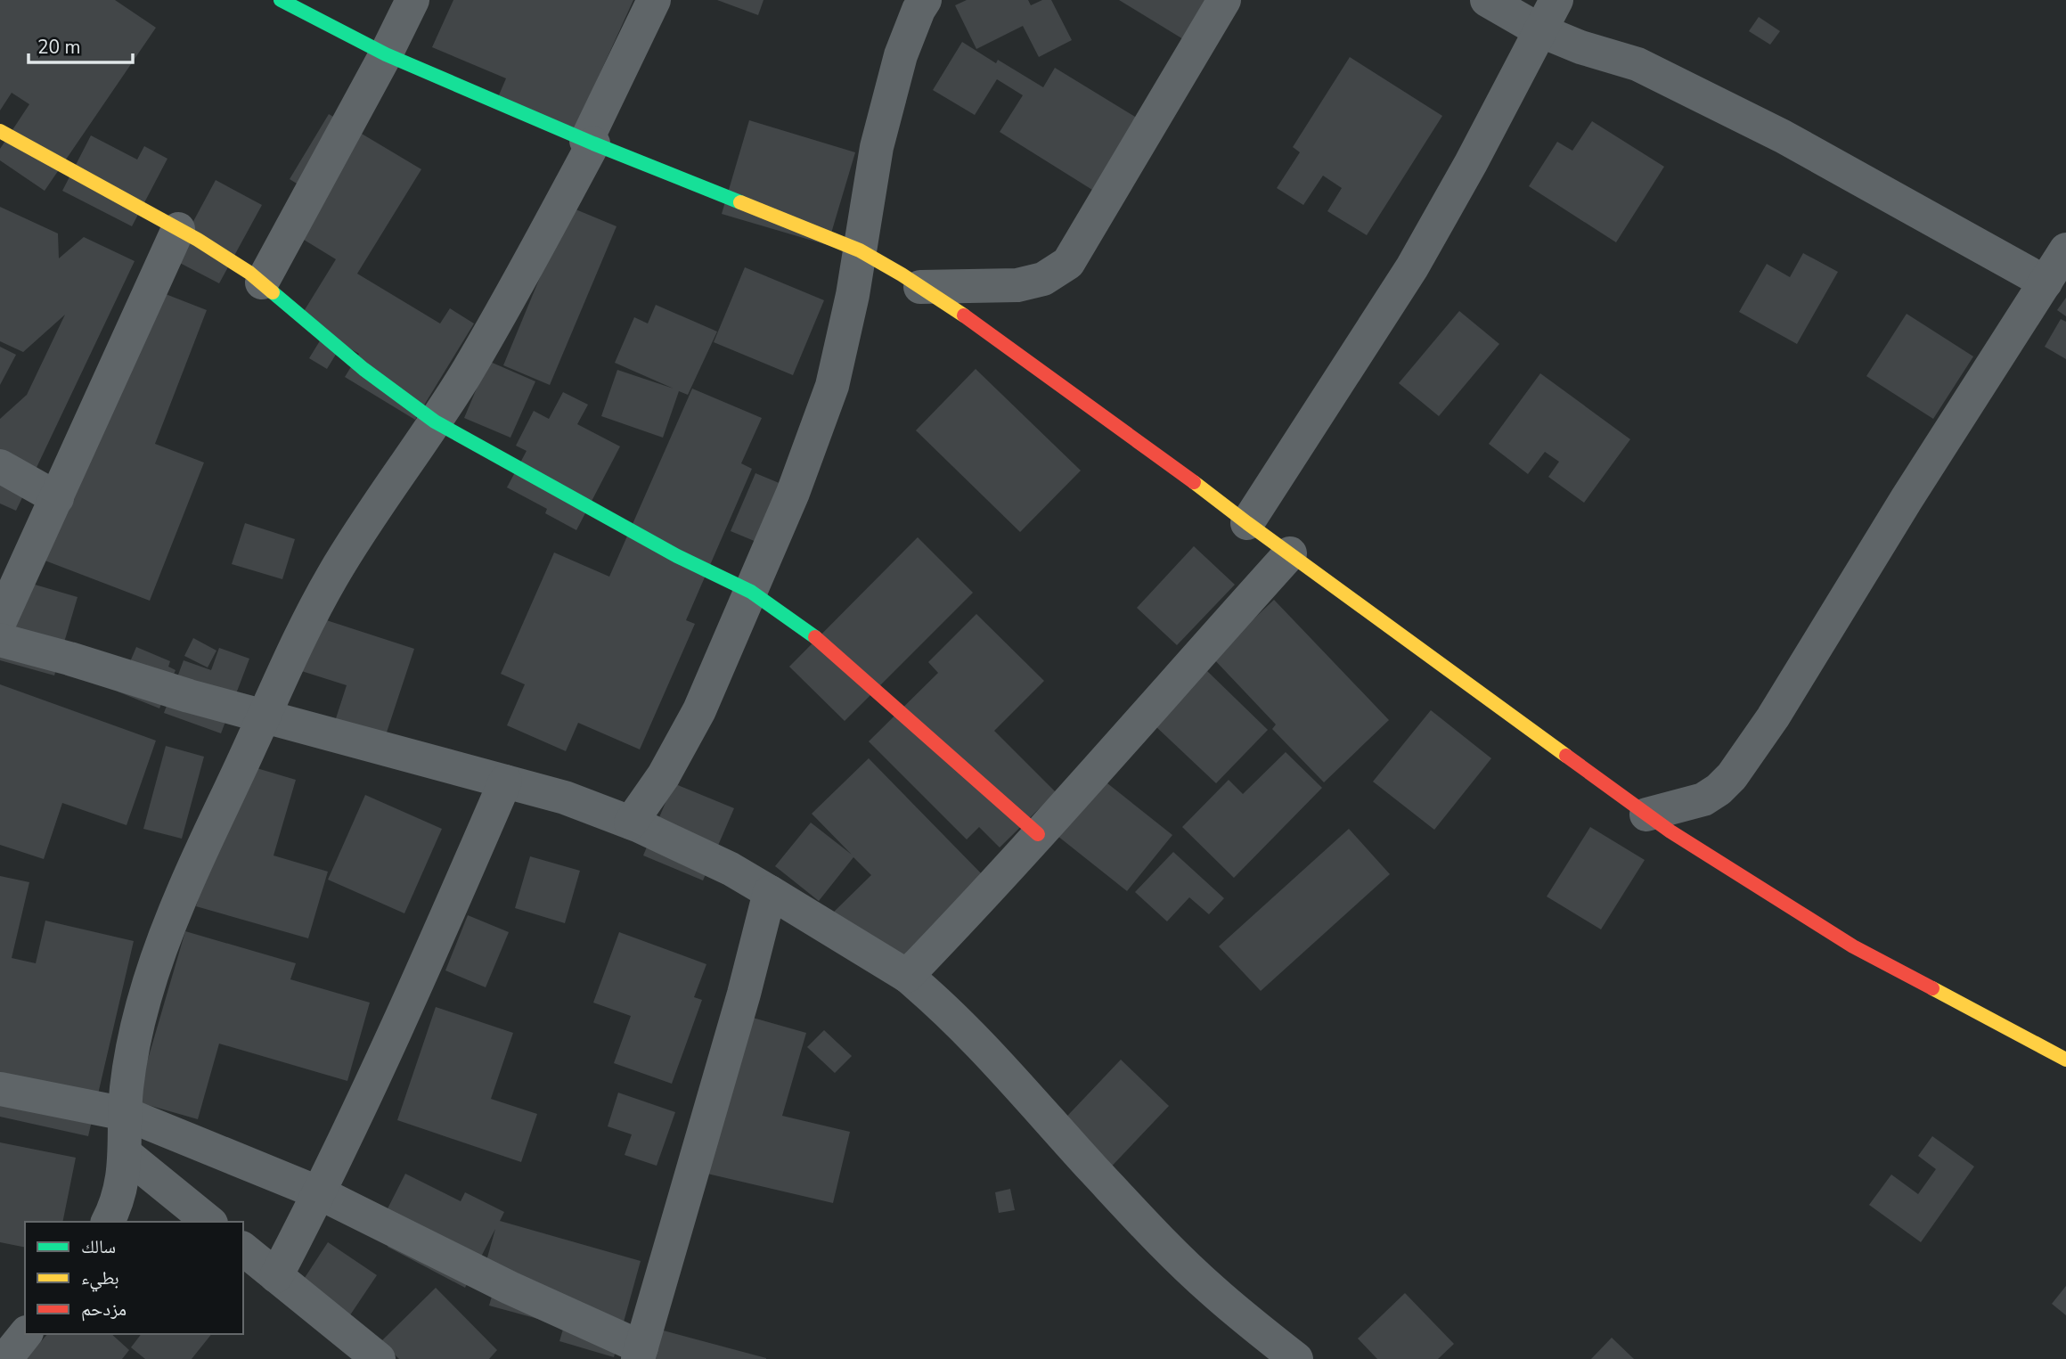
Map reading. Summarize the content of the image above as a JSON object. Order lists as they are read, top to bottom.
{
  "legend": ["سالك", "بطيء", "مزدحم"],
  "scale_bar": "20 m"
}
